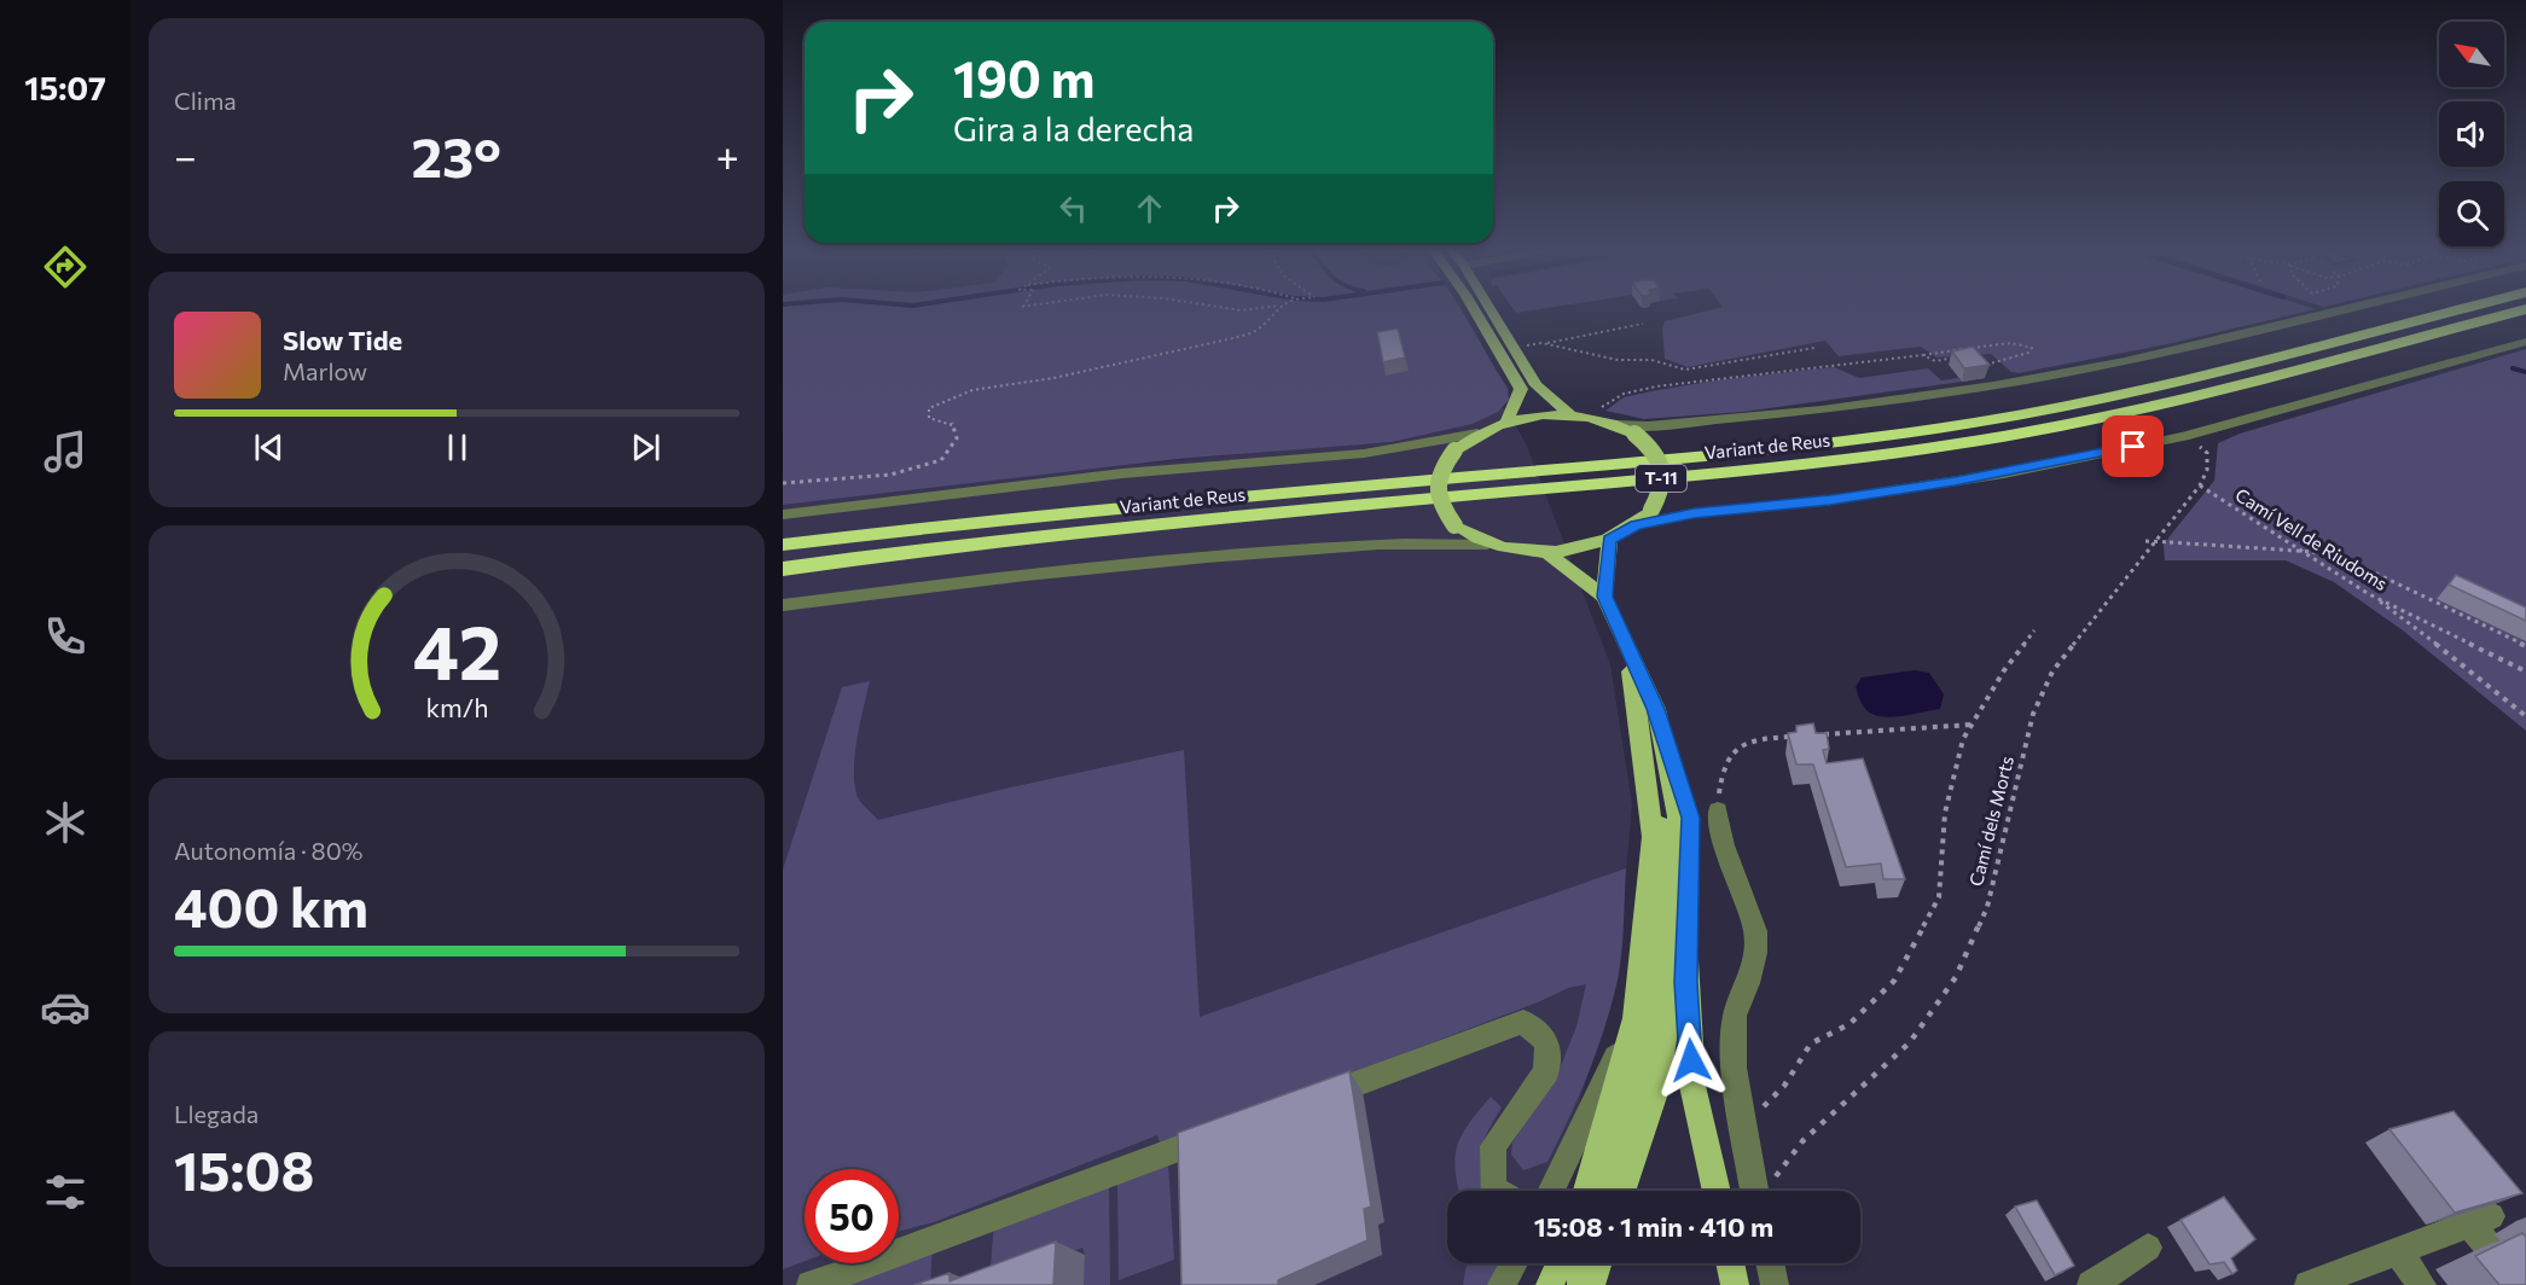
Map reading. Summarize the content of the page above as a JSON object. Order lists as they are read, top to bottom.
{
  "streets": {
    "highway": ["Variant de Reus", "T-11"],
    "path": ["Camí Vell de Riudoms", "Camí dels Morts"]
  },
  "crossings": [
    ["Camí Vell de Riudoms", "Camí dels Morts"]
  ],
  "north": "top left",
  "page": {
    "tabs": "15:07",
    "tile": [
      "Clima",
      ["Autonomía · 80%", "400 km"],
      ["Llegada", "15:08"]
    ],
    "turn": ["190 m", "Gira a la derecha"],
    "heat": ["−", "23°", "+"],
    "song": ["Slow Tide", "Marlow"],
    "limit": "50",
    "trip": "15:08 · 1 min · 410 m",
    "gauge": ["42", "km/h"]
  }
}
